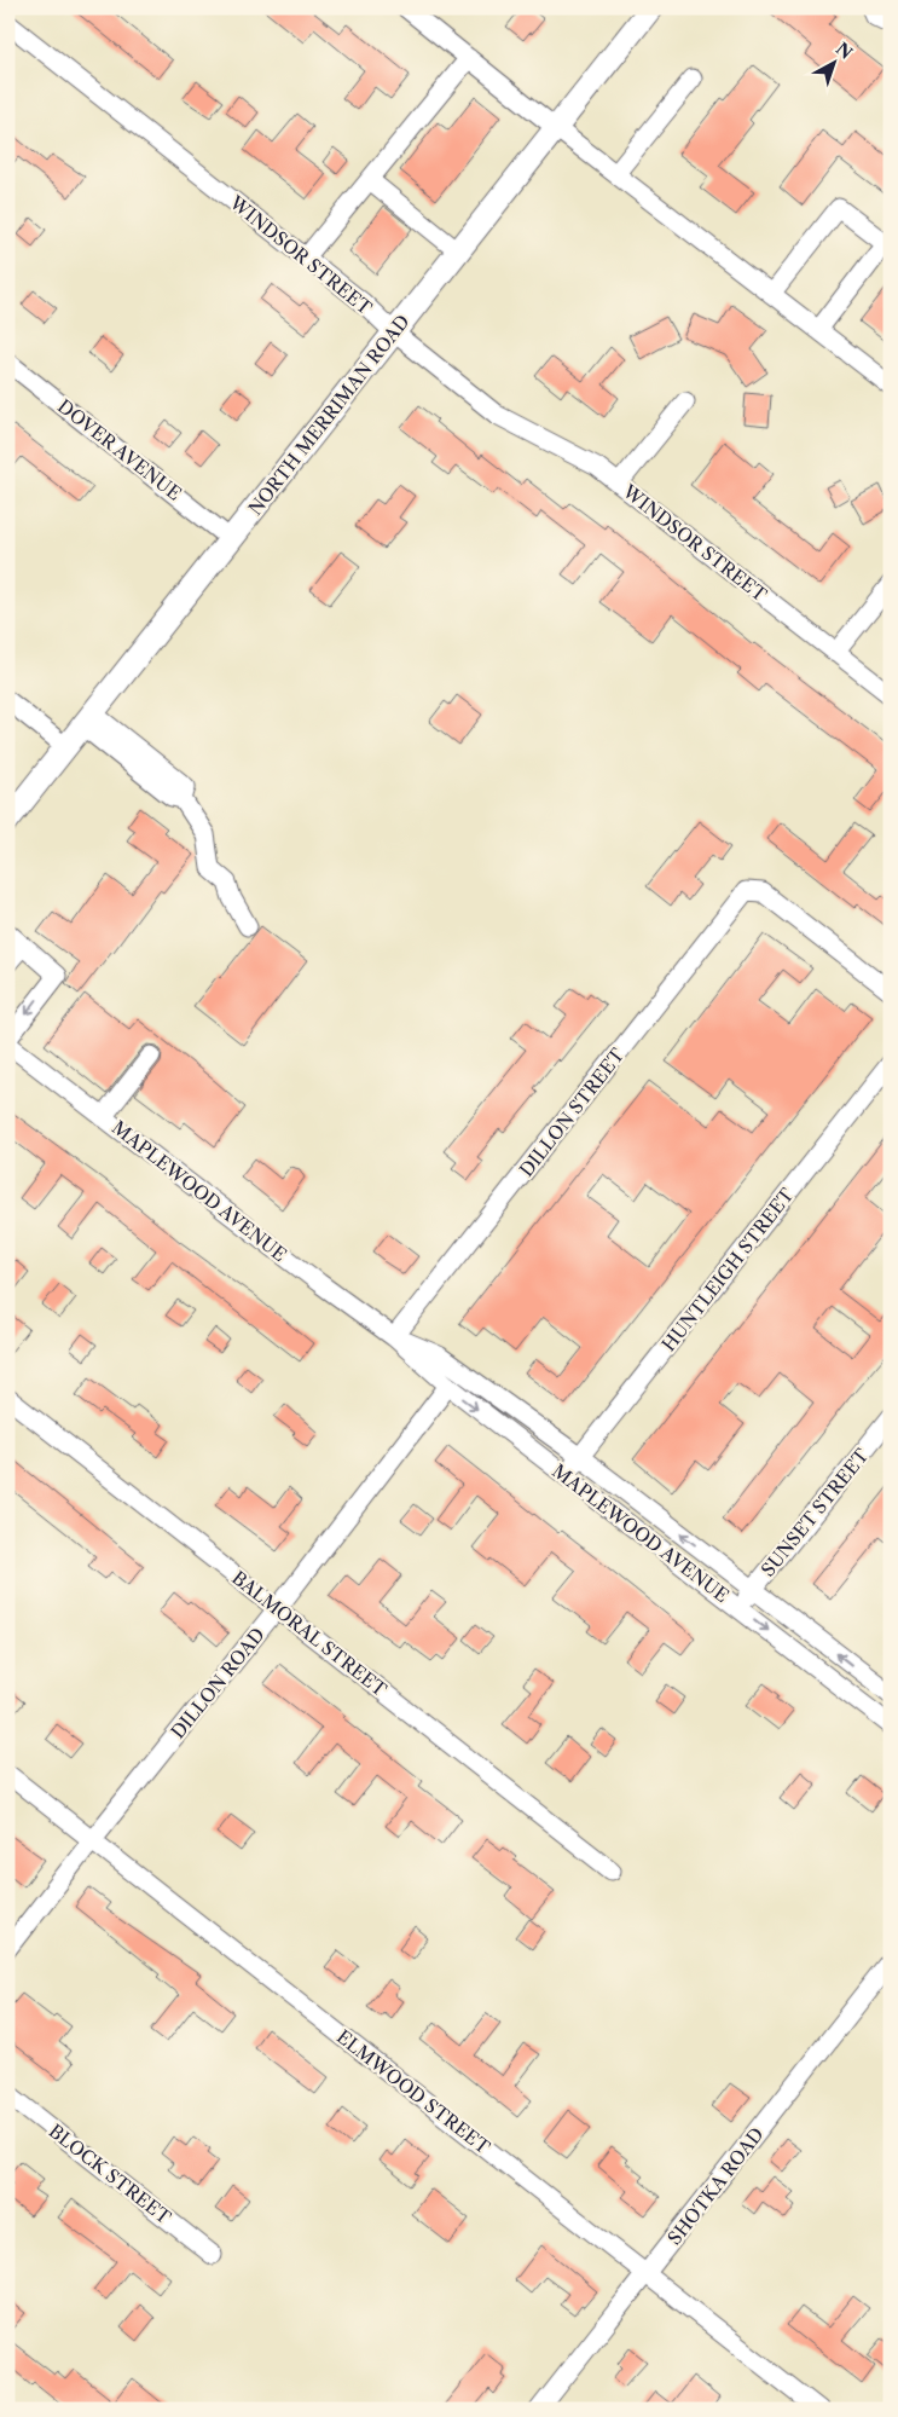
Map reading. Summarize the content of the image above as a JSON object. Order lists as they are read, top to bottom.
{
  "streets": {
    "main road": ["NORTH MERRIMAN ROAD"],
    "street": [
      "WINDSOR STREET",
      "DOVER AVENUE",
      "DILLON STREET",
      "MAPLEWOOD AVENUE",
      "HUNTLEIGH STREET",
      "SUNSET STREET",
      "BALMORAL STREET",
      "DILLON ROAD",
      "ELMWOOD STREET",
      "BLOCK STREET",
      "SHOTKA ROAD"
    ]
  },
  "crossings": [
    ["WINDSOR STREET", "NORTH MERRIMAN ROAD"],
    ["NORTH MERRIMAN ROAD", "DOVER AVENUE"],
    ["DILLON STREET", "MAPLEWOOD AVENUE"],
    ["MAPLEWOOD AVENUE", "HUNTLEIGH STREET"],
    ["MAPLEWOOD AVENUE", "SUNSET STREET"],
    ["MAPLEWOOD AVENUE", "DILLON ROAD"],
    ["BALMORAL STREET", "DILLON ROAD"],
    ["DILLON ROAD", "ELMWOOD STREET"],
    ["ELMWOOD STREET", "SHOTKA ROAD"]
  ],
  "north": "top right"
}
